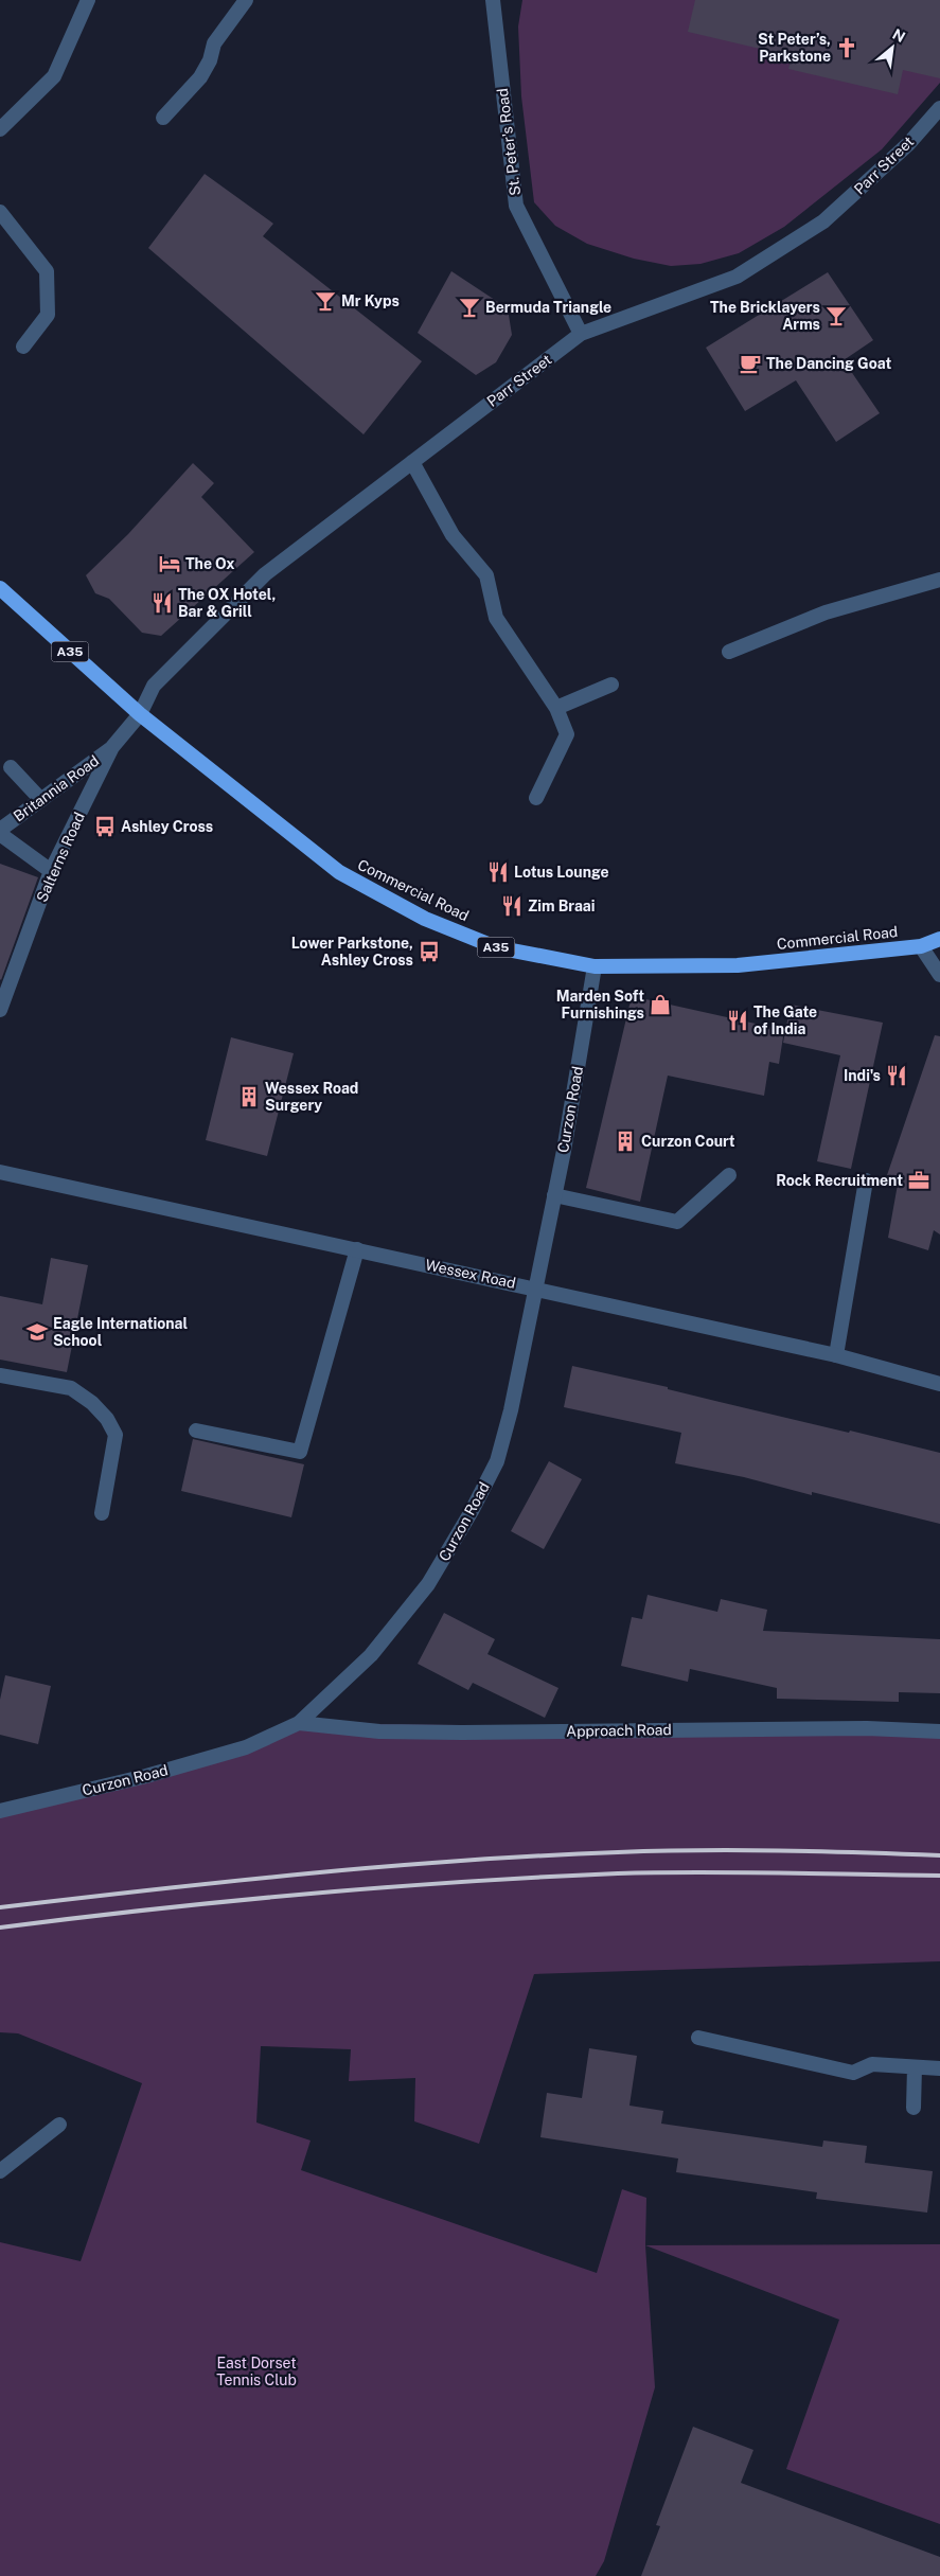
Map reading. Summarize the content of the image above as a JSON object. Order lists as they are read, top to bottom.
{
  "streets": {
    "highway": ["A35", "Commercial Road"],
    "street": [
      "St. Peter's Road",
      "Parr Street",
      "Britannia Road",
      "Salterns Road",
      "Curzon Road",
      "Wessex Road",
      "Approach Road"
    ]
  },
  "crossings": [
    ["St. Peter's Road", "Parr Street"],
    ["Parr Street", "Salterns Road"],
    ["Parr Street", "Commercial Road"],
    ["Britannia Road", "Salterns Road"],
    ["Salterns Road", "Commercial Road"],
    ["Commercial Road", "Curzon Road"],
    ["Curzon Road", "Wessex Road"],
    ["Curzon Road", "Approach Road"]
  ],
  "parks": ["East Dorset Tennis Club"],
  "places": {
    "church": ["St Peter’s, Parkstone"],
    "bar": ["Mr Kyps", "Bermuda Triangle", "The Bricklayers Arms"],
    "cafe": ["The Dancing Goat"],
    "hotel": ["The Ox"],
    "restaurant": [
      "The OX Hotel, Bar & Grill",
      "Lotus Lounge",
      "Zim Braai",
      "The Gate of India",
      "Indi's"
    ],
    "bus stop": ["Ashley Cross", "Lower Parkstone, Ashley Cross"],
    "shop": ["Marden Soft Furnishings"],
    "building": ["Wessex Road Surgery", "Curzon Court"],
    "office": ["Rock Recruitment"],
    "school or university": ["Eagle International School"]
  },
  "north": "top right"
}
